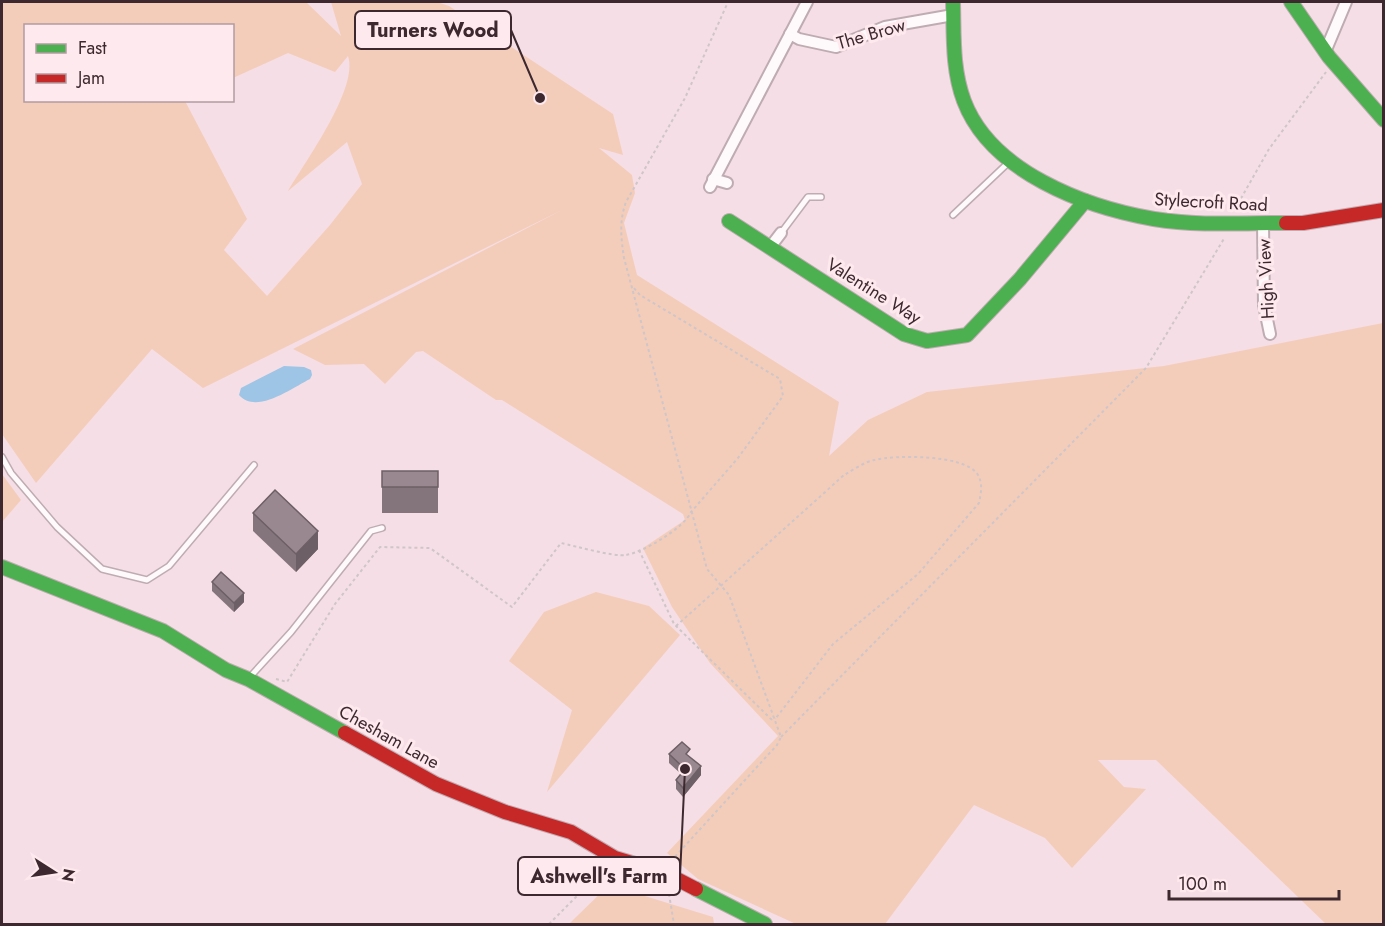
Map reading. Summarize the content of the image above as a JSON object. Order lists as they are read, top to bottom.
{
  "streets": {
    "street": [
      "The Brow",
      "Stylecroft Road",
      "High View",
      "Valentine Way",
      "Chesham Lane"
    ]
  },
  "crossings": [
    ["The Brow", "Stylecroft Road"],
    ["Stylecroft Road", "High View"],
    ["Stylecroft Road", "Valentine Way"]
  ],
  "places": ["Turners Wood", "Ashwell's Farm"],
  "legend": ["Fast", "Jam"],
  "scale_bar": "100 m",
  "north": "right"
}
